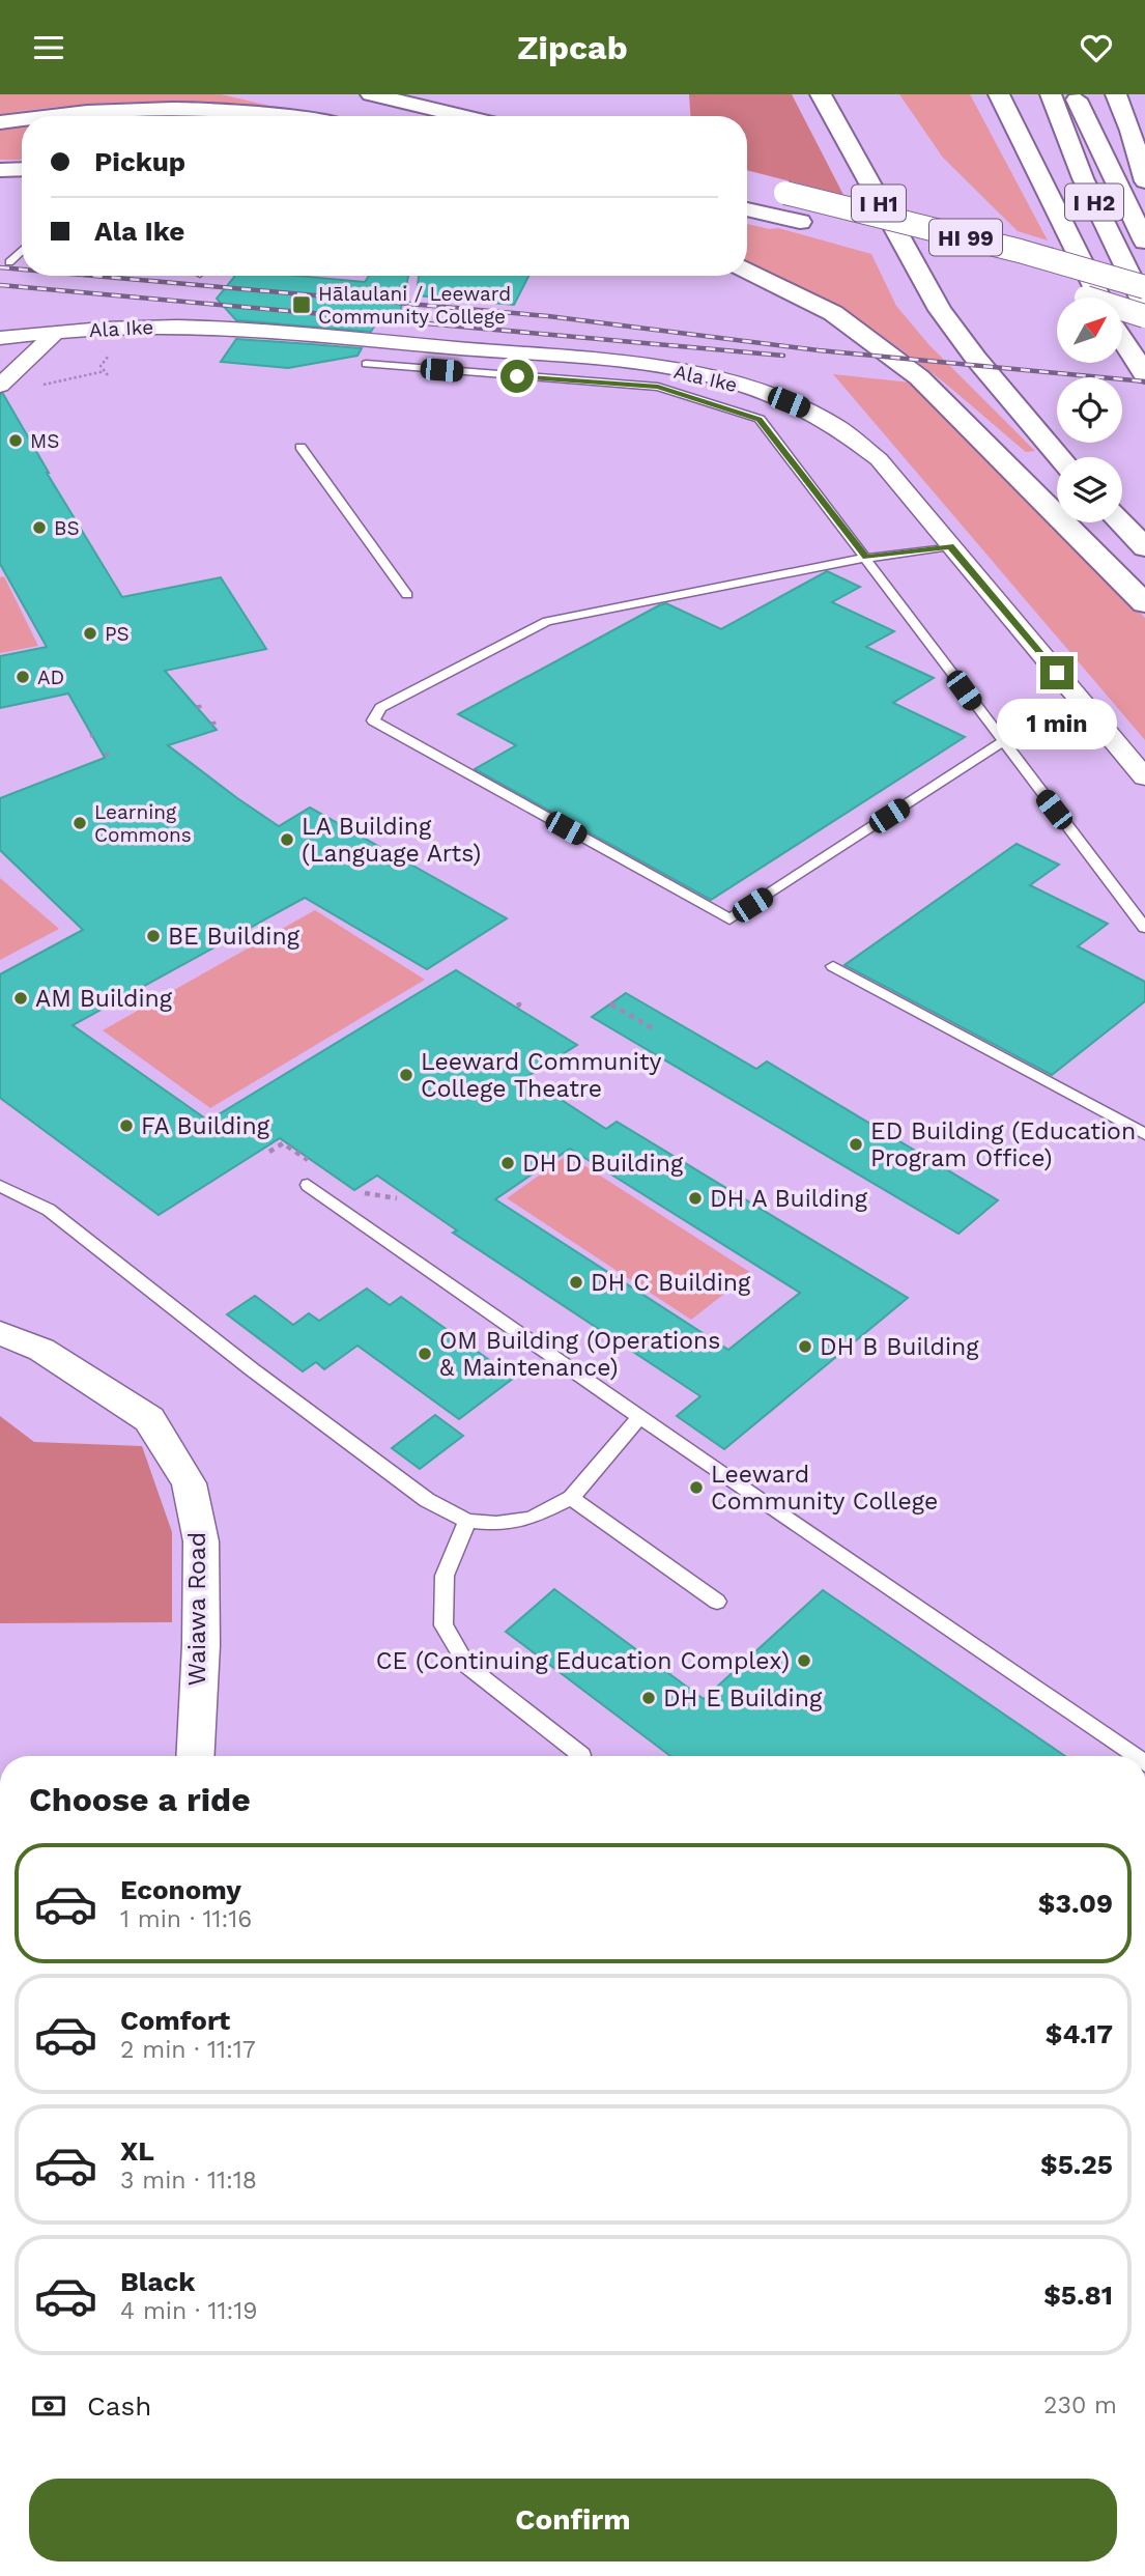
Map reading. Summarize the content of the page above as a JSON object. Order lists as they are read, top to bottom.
{
  "streets": {
    "main road": ["I H2", "I H1", "HI 99"],
    "street": ["Ala Ike", "Waiawa Road"]
  },
  "places": {
    "transit": ["Hālaulani / Leeward Community College"],
    "other": [
      "MS",
      "BS",
      "PS",
      "AD",
      "Learning Commons",
      "LA Building (Language Arts)",
      "BE Building",
      "AM Building",
      "Leeward Community College Theatre",
      "FA Building",
      "ED Building (Education Program Office)",
      "DH D Building",
      "DH A Building",
      "DH C Building",
      "DH B Building",
      "OM Building (Operations & Maintenance)",
      "Leeward Community College",
      "CE (Continuing Education Complex)",
      "DH E Building"
    ]
  },
  "north": "top right",
  "page": {
    "header": "Zipcab",
    "banner": ["Pickup", "Ala Ike"],
    "bubble": "1 min",
    "heading": "Choose a ride",
    "list": [
      {
        "name": "Economy",
        "note": "1 min · 11:16",
        "value": "$3.09"
      },
      {
        "name": "Comfort",
        "note": "2 min · 11:17",
        "value": "$4.17"
      },
      {
        "name": "XL",
        "note": "3 min · 11:18",
        "value": "$5.25"
      },
      {
        "name": "Black",
        "note": "4 min · 11:19",
        "value": "$5.81"
      }
    ],
    "pay": ["Cash", "230 m"],
    "buttons": "Confirm"
  }
}
